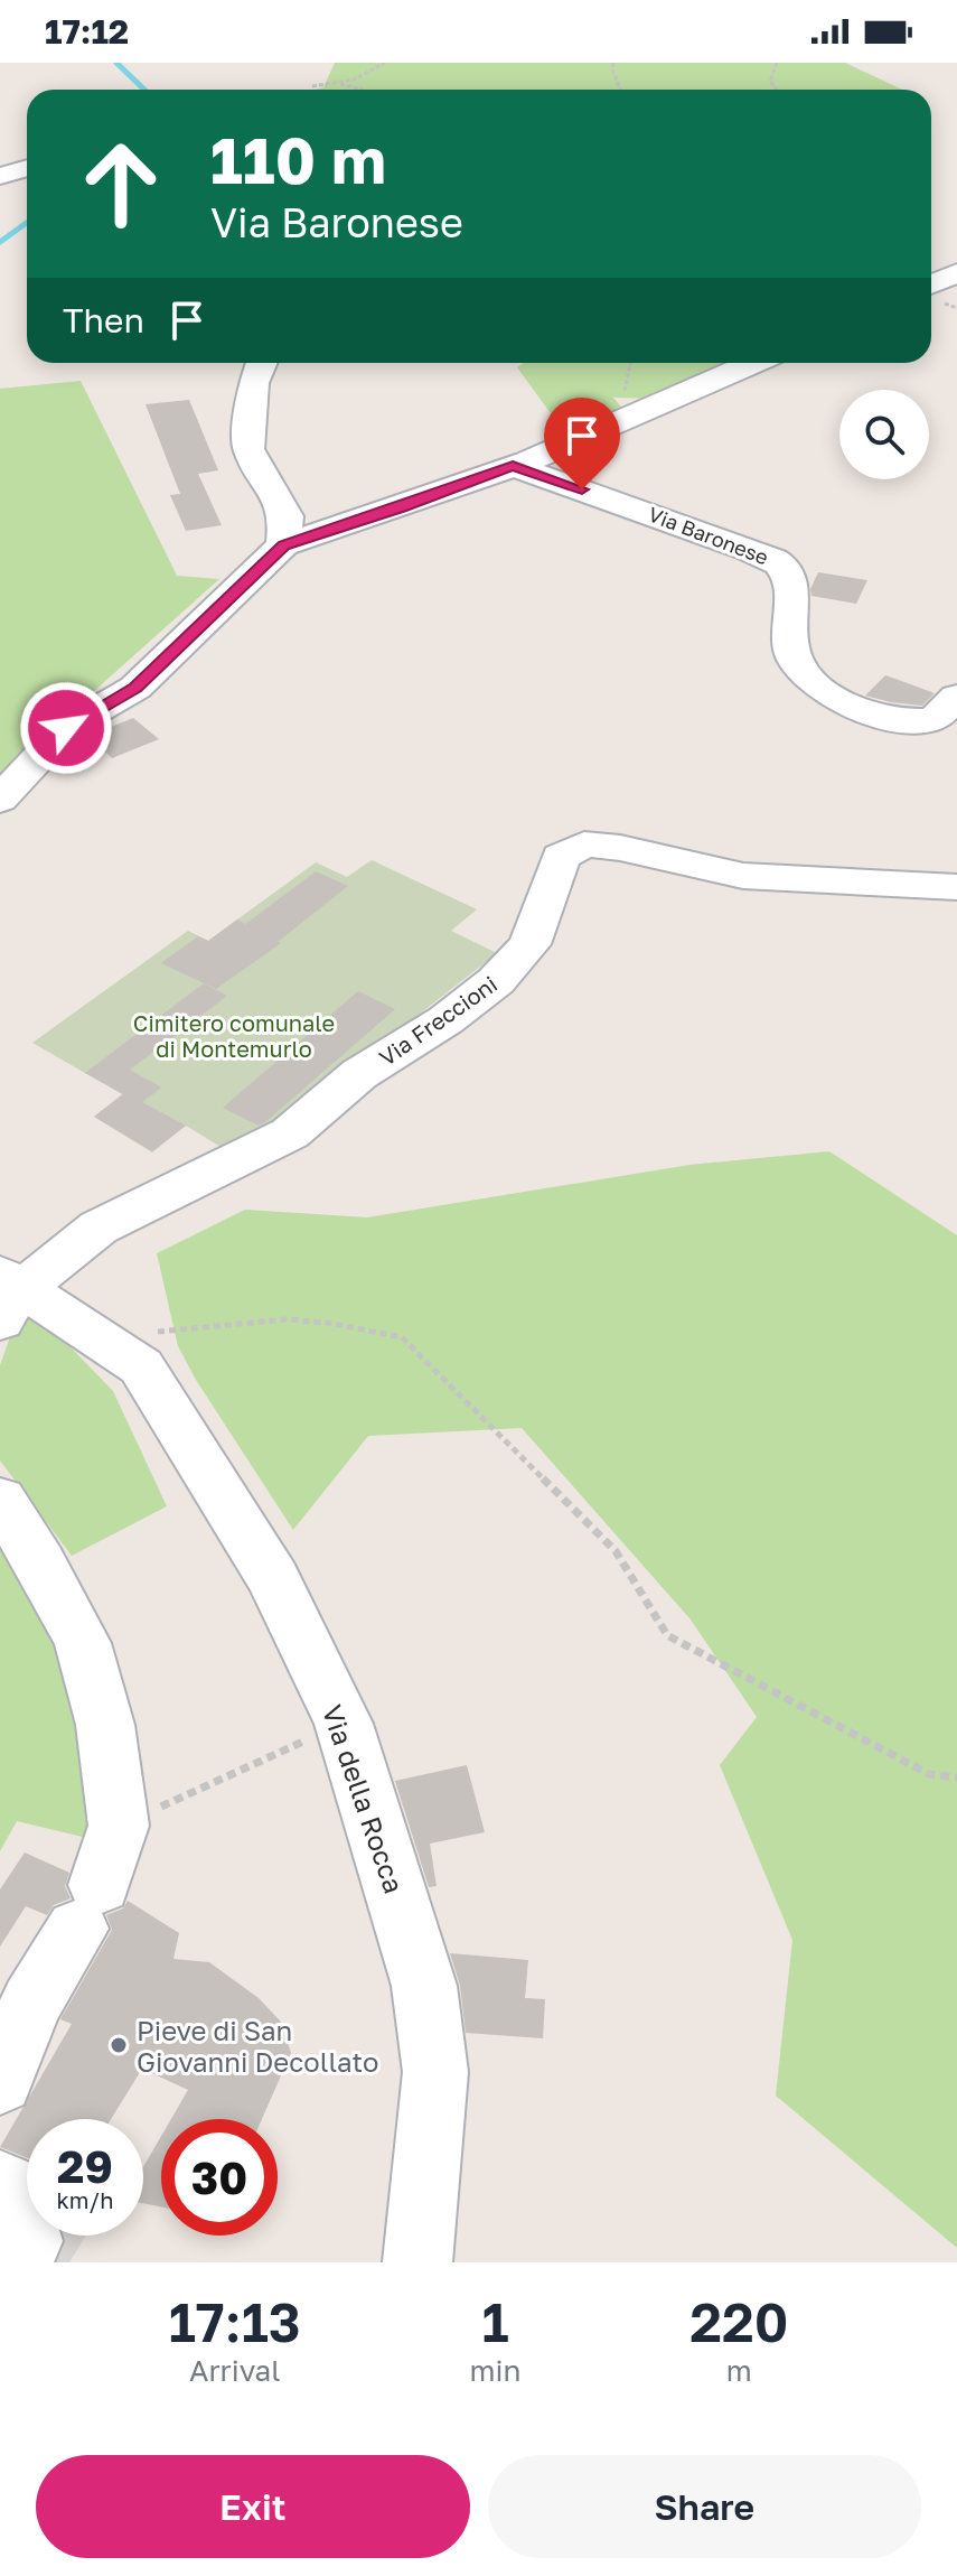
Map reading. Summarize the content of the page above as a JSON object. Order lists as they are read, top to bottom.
{
  "streets": {
    "street": ["Via Baronese", "Via Freccioni", "Via della Rocca"]
  },
  "crossings": [
    ["Via Freccioni", "Via della Rocca"]
  ],
  "parks": ["Cimitero comunale di Montemurlo"],
  "places": ["Pieve di San Giovanni Decollato"],
  "page": {
    "status": "17:12",
    "turn": ["110 m", "Via Baronese"],
    "then": "Then",
    "speed": "29 km/h",
    "limit": "30",
    "eta": [
      "17:13",
      "Arrival",
      "1",
      "min",
      "220",
      "m"
    ],
    "buttons": ["Exit", "Share"]
  }
}
